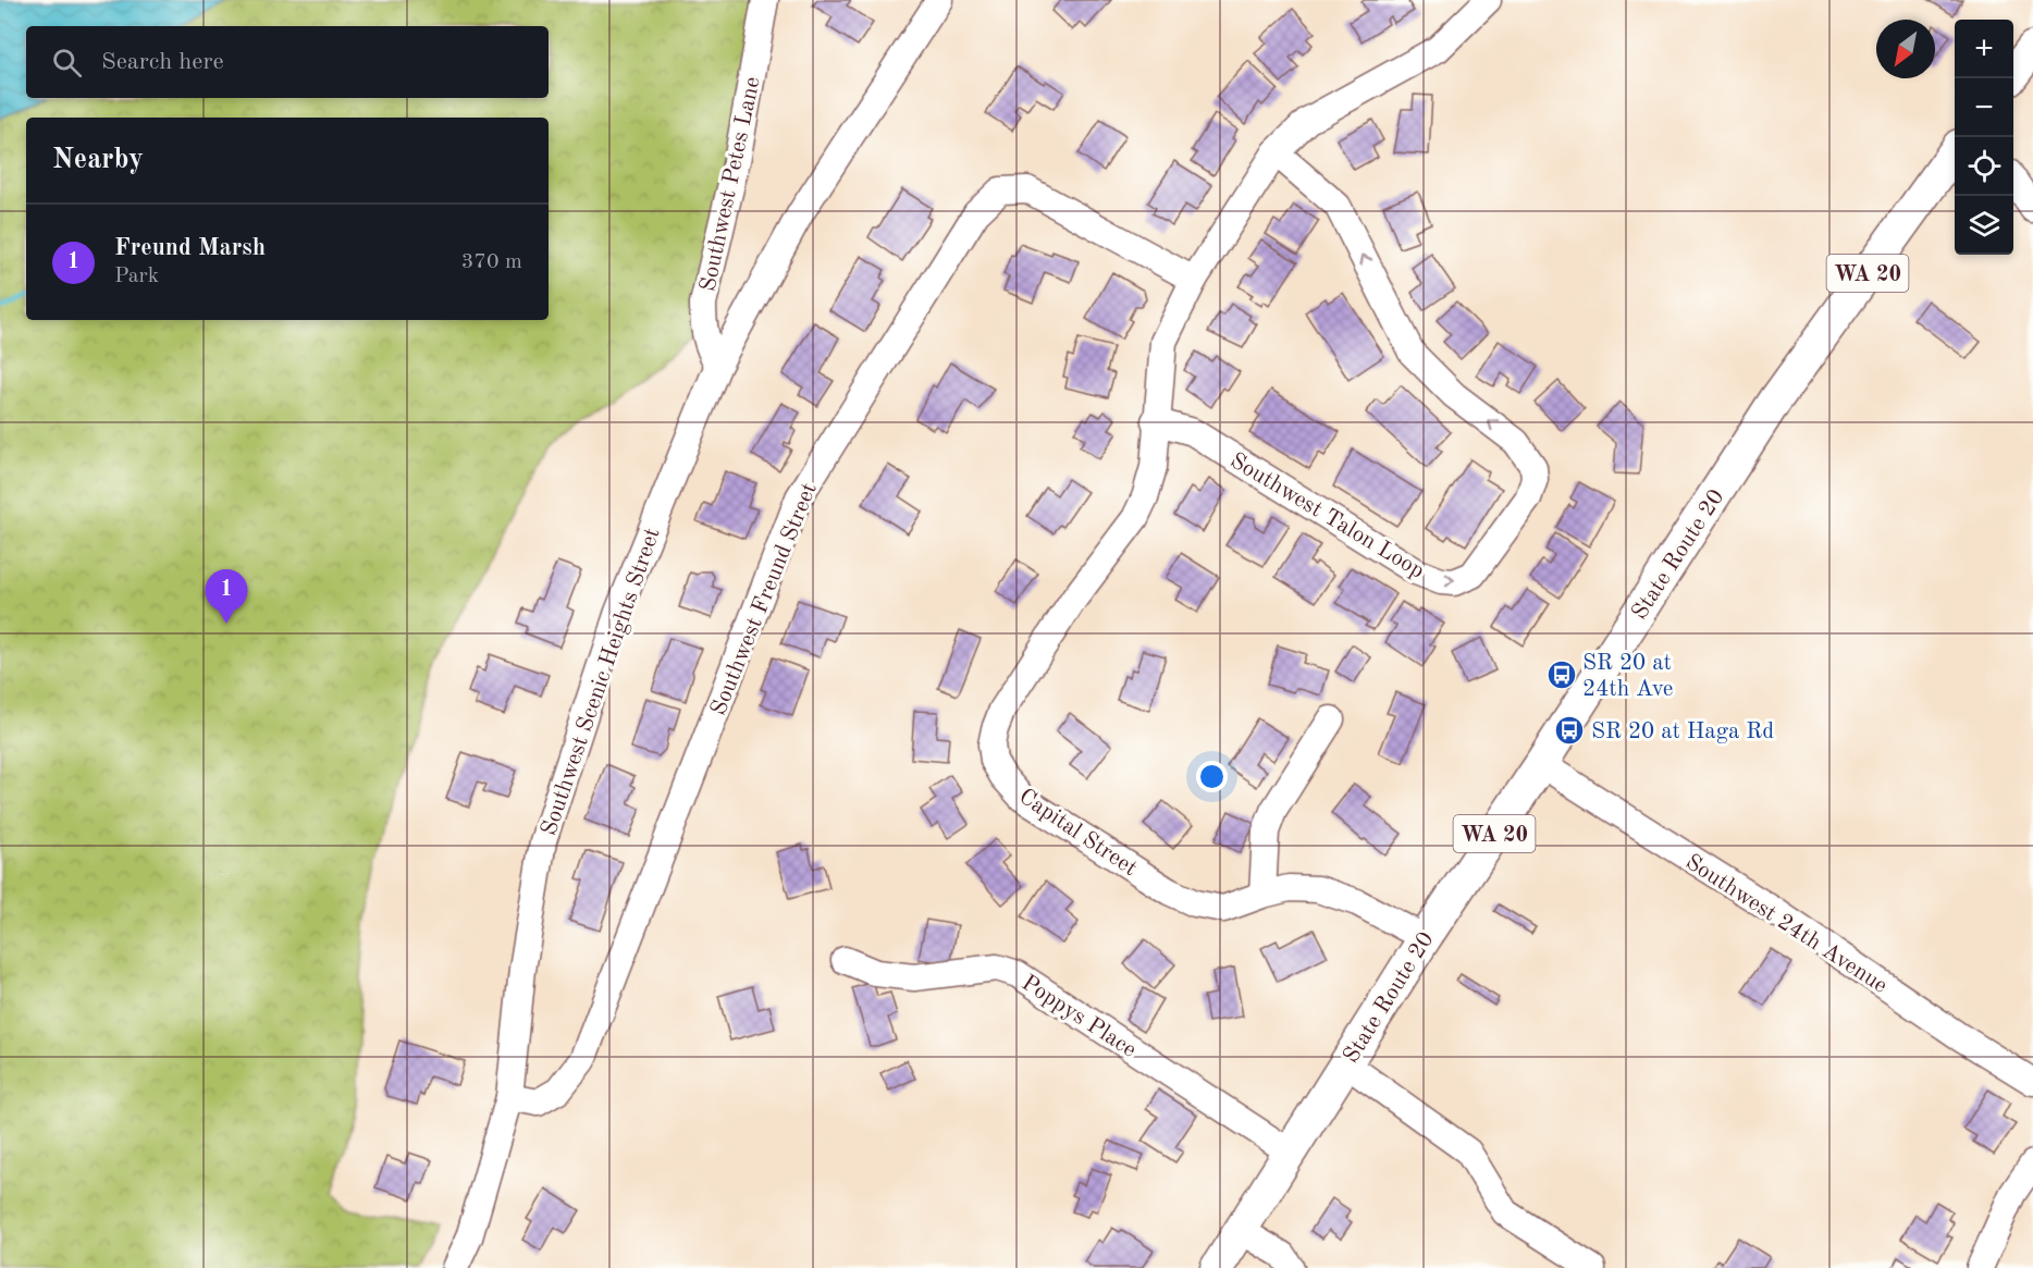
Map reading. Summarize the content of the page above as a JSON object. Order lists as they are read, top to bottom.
{
  "streets": {
    "main road": ["WA 20", "State Route 20"],
    "street": [
      "Southwest Petes Lane",
      "Southwest Talon Loop",
      "Southwest Freund Street",
      "Southwest Scenic Heights Street",
      "Capital Street",
      "Southwest 24th Avenue",
      "Poppys Place"
    ]
  },
  "crossings": [
    ["Southwest Petes Lane", "Southwest Scenic Heights Street"],
    ["Southwest Talon Loop", "Capital Street"],
    ["State Route 20", "Capital Street"],
    ["State Route 20", "Southwest 24th Avenue"],
    ["State Route 20", "Poppys Place"],
    ["Southwest Freund Street", "Southwest Scenic Heights Street"],
    ["Southwest Freund Street", "Capital Street"]
  ],
  "places": {
    "bus stop": ["SR 20 at 24th Ave", "SR 20 at Haga Rd"]
  },
  "north": "bottom left",
  "page": {
    "map_buttons": ["+", "−"],
    "search": "Search here",
    "heading": "Nearby",
    "list": [
      {
        "mark": "1",
        "name": "Freund Marsh",
        "note": "Park",
        "value": "370 m"
      }
    ],
    "pins": "1"
  }
}
